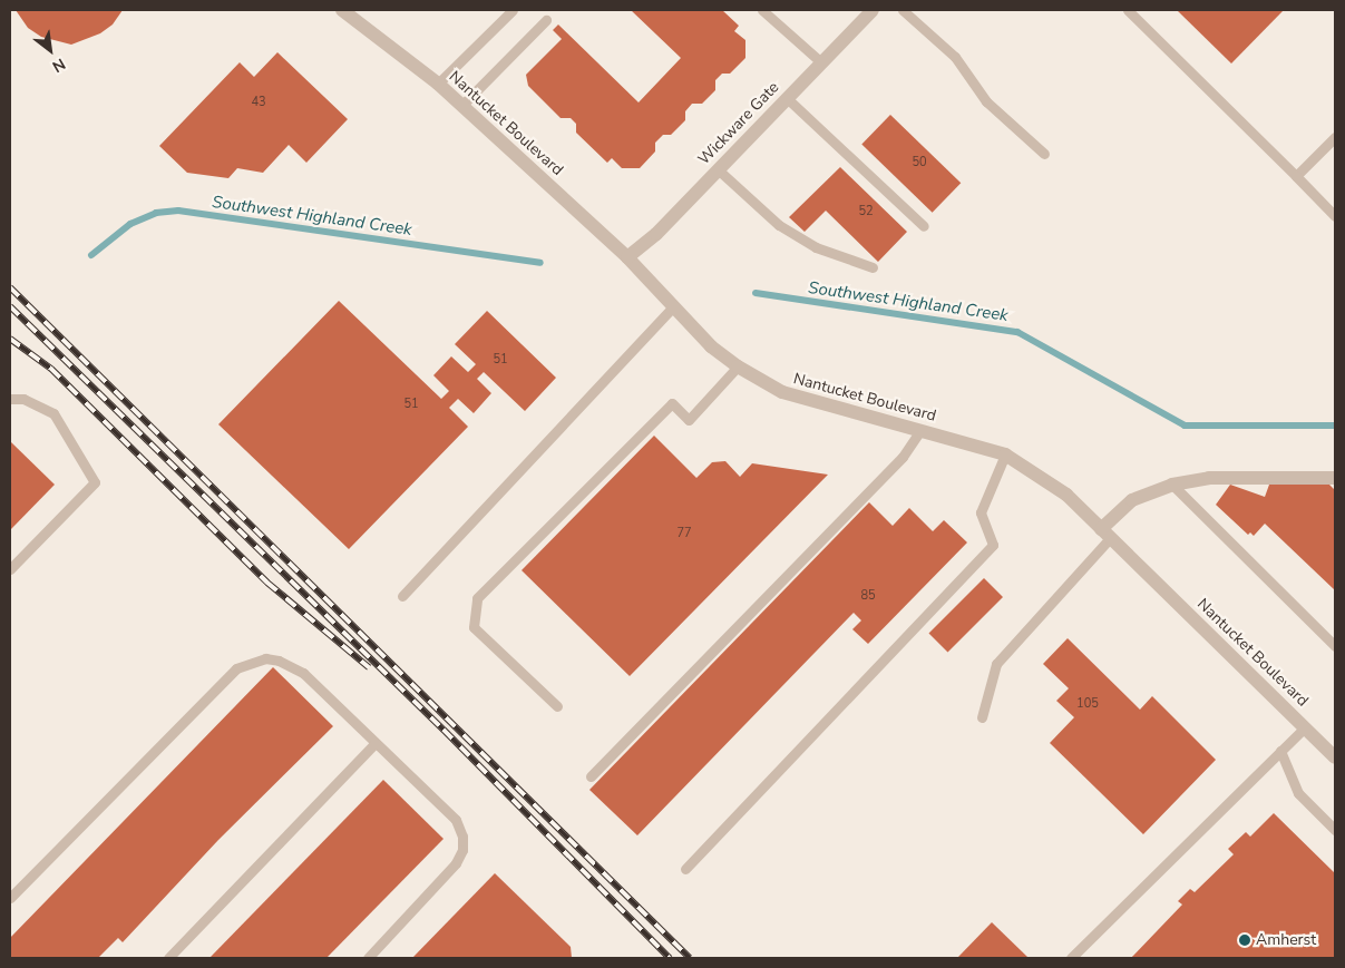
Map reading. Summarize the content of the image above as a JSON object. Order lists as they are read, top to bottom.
{
  "streets": {
    "street": ["Nantucket Boulevard", "Wickware Gate"]
  },
  "crossings": [
    ["Nantucket Boulevard", "Wickware Gate"]
  ],
  "water": ["Southwest Highland Creek"],
  "places": ["Amherst"],
  "house_numbers": [
    "43",
    "50",
    "52",
    "51",
    "51",
    "77",
    "85",
    "105"
  ],
  "north": "bottom right"
}
